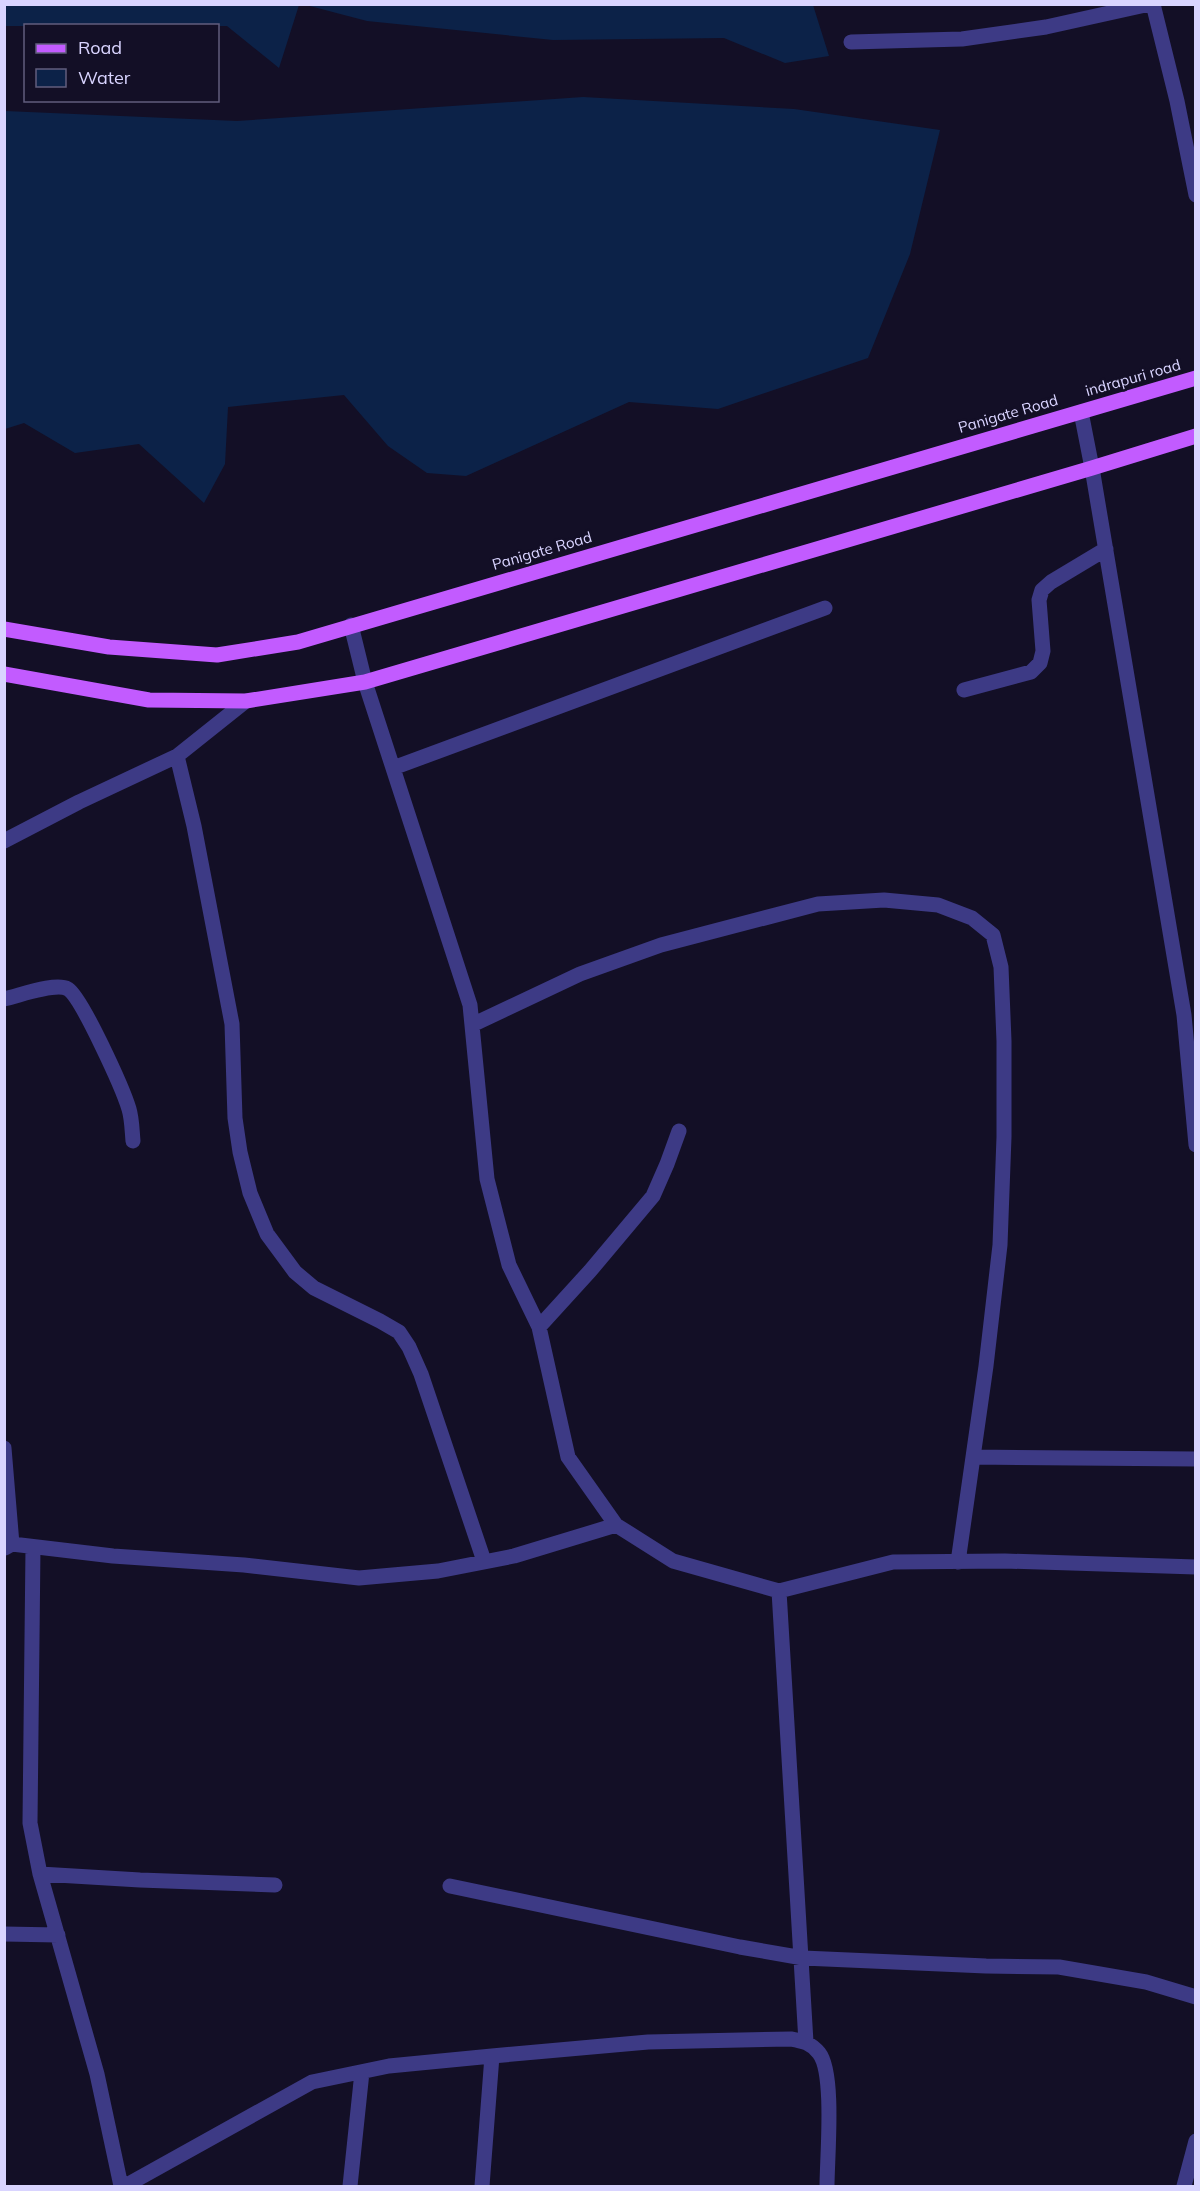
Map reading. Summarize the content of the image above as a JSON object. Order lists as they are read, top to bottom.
{
  "streets": {
    "main road": ["indrapuri road", "Panigate Road"]
  },
  "crossings": [
    ["indrapuri road", "Panigate Road"]
  ],
  "legend": ["Road", "Water"]
}
